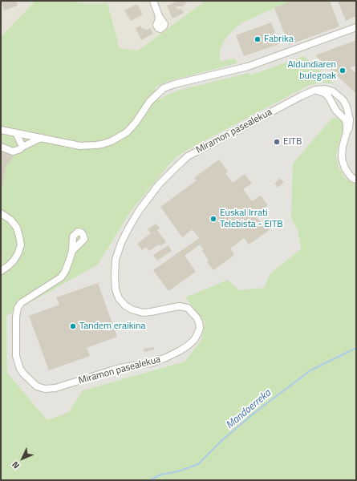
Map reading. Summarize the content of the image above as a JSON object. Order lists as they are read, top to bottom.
{
  "streets": {
    "street": ["Miramon pasealekua"]
  },
  "water": ["Mandoerreka"],
  "places": [
    "Fabrika",
    "Aldundiaren bulegoak",
    "EITB",
    "Euskal Irrati Telebista - EITB",
    "Tandem eraikina"
  ],
  "north": "bottom left"
}
